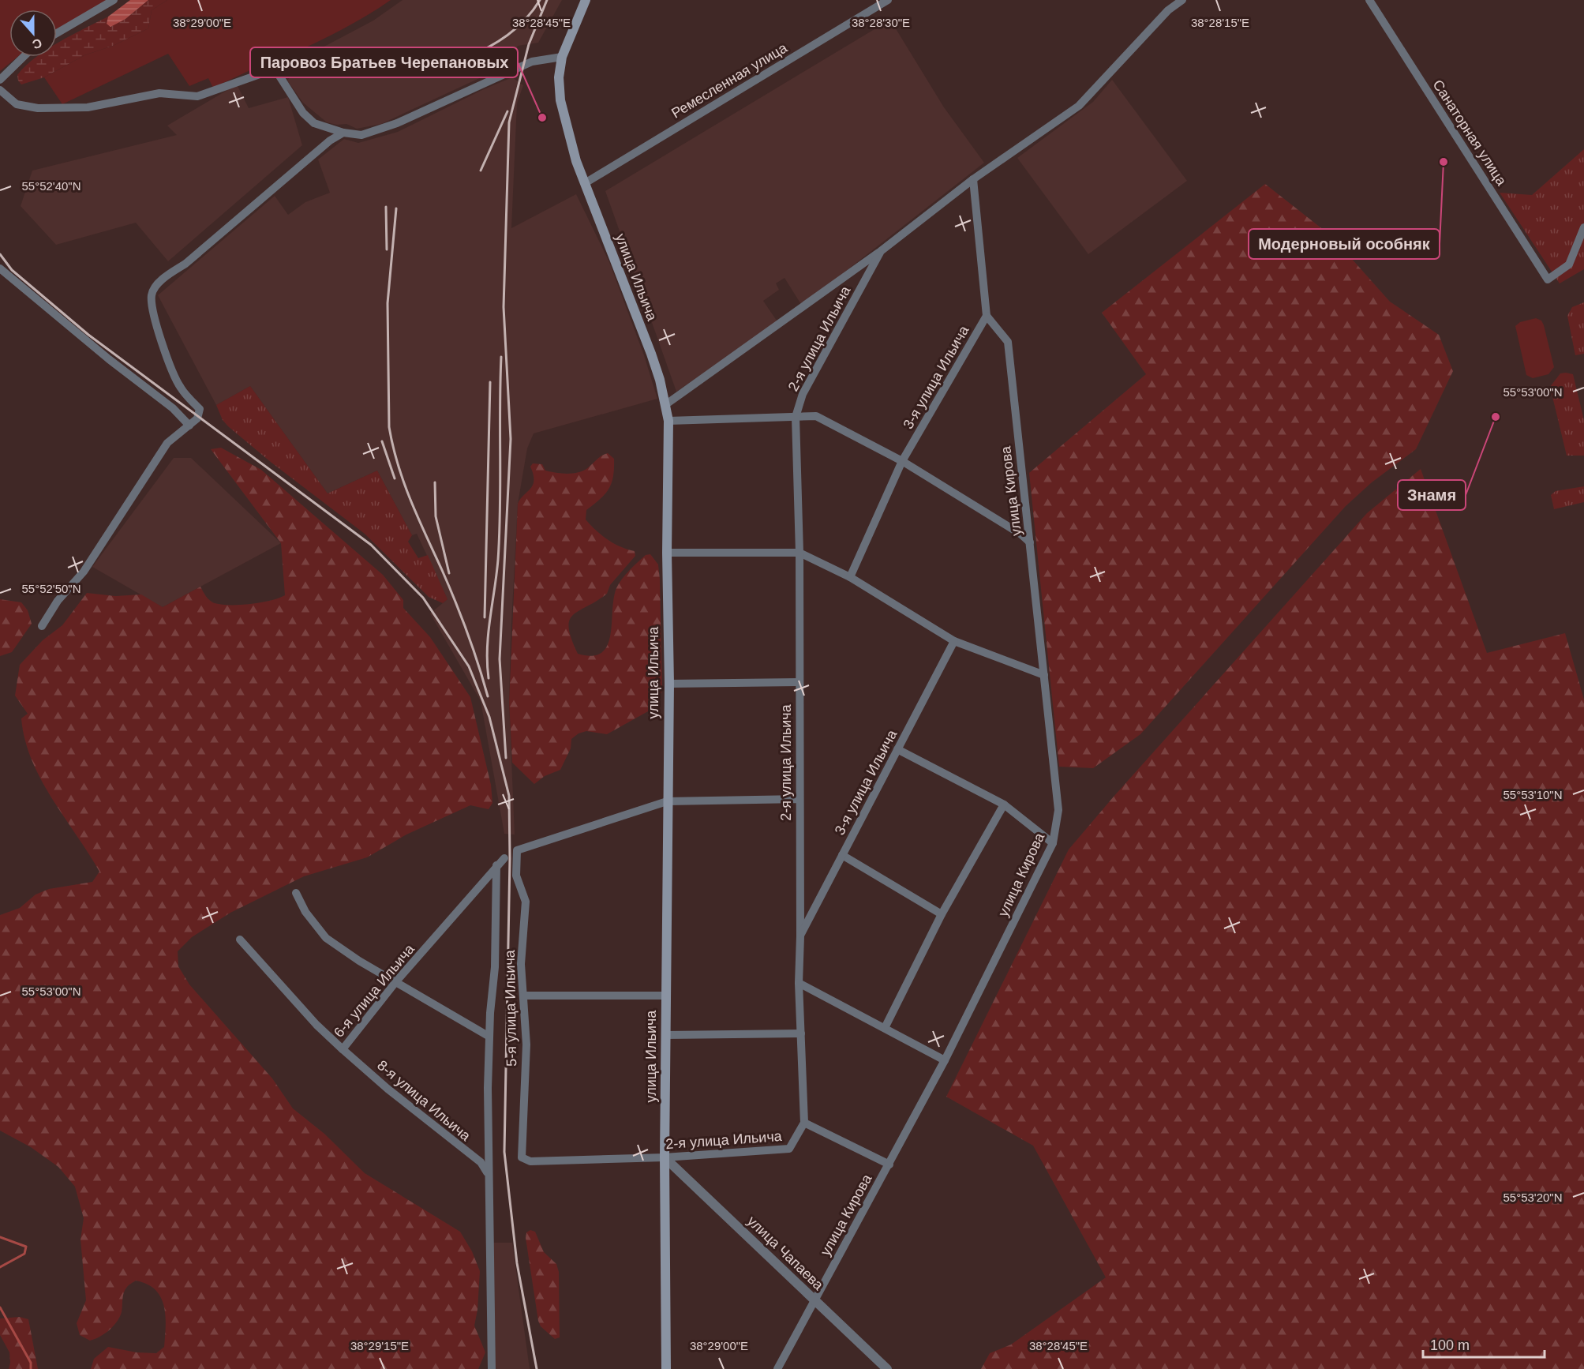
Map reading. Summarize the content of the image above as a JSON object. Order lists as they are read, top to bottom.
{
  "streets": {
    "main road": ["улица Ильича"],
    "street": [
      "Ремесленная улица",
      "Санаторная улица",
      "2-я улица Ильича",
      "3-я улица Ильича",
      "улица Кирова",
      "6-я улица Ильича",
      "5-я улица Ильича",
      "8-я улица Ильича",
      "улица Чапаева"
    ]
  },
  "crossings": [
    ["Ремесленная улица", "улица Ильича"],
    ["улица Ильича", "2-я улица Ильича"],
    ["улица Ильича", "5-я улица Ильича"],
    ["улица Ильича", "улица Чапаева"],
    ["2-я улица Ильича", "3-я улица Ильича"],
    ["2-я улица Ильича", "5-я улица Ильича"],
    ["2-я улица Ильича", "улица Чапаева"],
    ["3-я улица Ильича", "улица Кирова"],
    ["улица Кирова", "улица Чапаева"],
    ["6-я улица Ильича", "8-я улица Ильича"]
  ],
  "places": ["Паровоз Братьев Черепановых", "Модерновый особняк", "Знамя"],
  "scale_bar": "100 m",
  "north": "bottom",
  "coordinates": [
    "38°28'45\"E",
    "38°29'00\"E",
    "38°28'30\"E",
    "38°28'15\"E",
    "55°52'40\"N",
    "55°53'00\"N",
    "55°52'50\"N",
    "55°53'10\"N",
    "55°53'20\"N",
    "38°29'15\"E"
  ]
}
